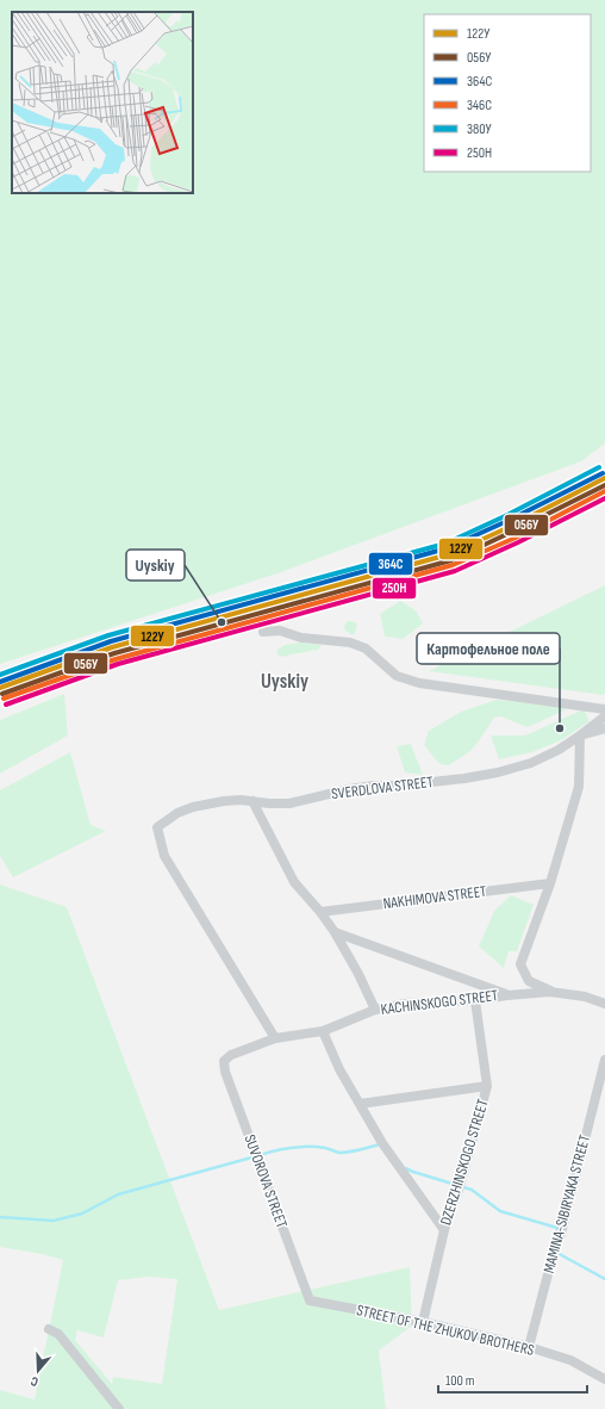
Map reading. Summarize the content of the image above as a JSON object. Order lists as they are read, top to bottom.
{
  "streets": {
    "street": [
      "SVERDLOVA STREET",
      "NAKHIMOVA STREET",
      "KACHINSKOGO STREET",
      "DZERZHINSKOGO STREET",
      "SUVOROVA STREET",
      "MAMINA-SIBIRYAKA STREET",
      "STREET OF THE ZHUKOV BROTHERS"
    ]
  },
  "crossings": [
    ["SVERDLOVA STREET", "KACHINSKOGO STREET"],
    ["KACHINSKOGO STREET", "DZERZHINSKOGO STREET"],
    ["KACHINSKOGO STREET", "SUVOROVA STREET"],
    ["DZERZHINSKOGO STREET", "STREET OF THE ZHUKOV BROTHERS"],
    ["SUVOROVA STREET", "STREET OF THE ZHUKOV BROTHERS"],
    ["MAMINA-SIBIRYAKA STREET", "STREET OF THE ZHUKOV BROTHERS"]
  ],
  "districts": ["Uyskiy"],
  "places": ["Uyskiy", "Картофельное поле"],
  "lines": [
    "transit line 380У",
    "transit line 364С",
    "transit line 122У",
    "transit line 056У",
    "transit line 346С",
    "transit line 250Н"
  ],
  "legend": [
    "122У",
    "056У",
    "364С",
    "346С",
    "380У",
    "250Н"
  ],
  "scale_bar": "100 m",
  "north": "bottom"
}
